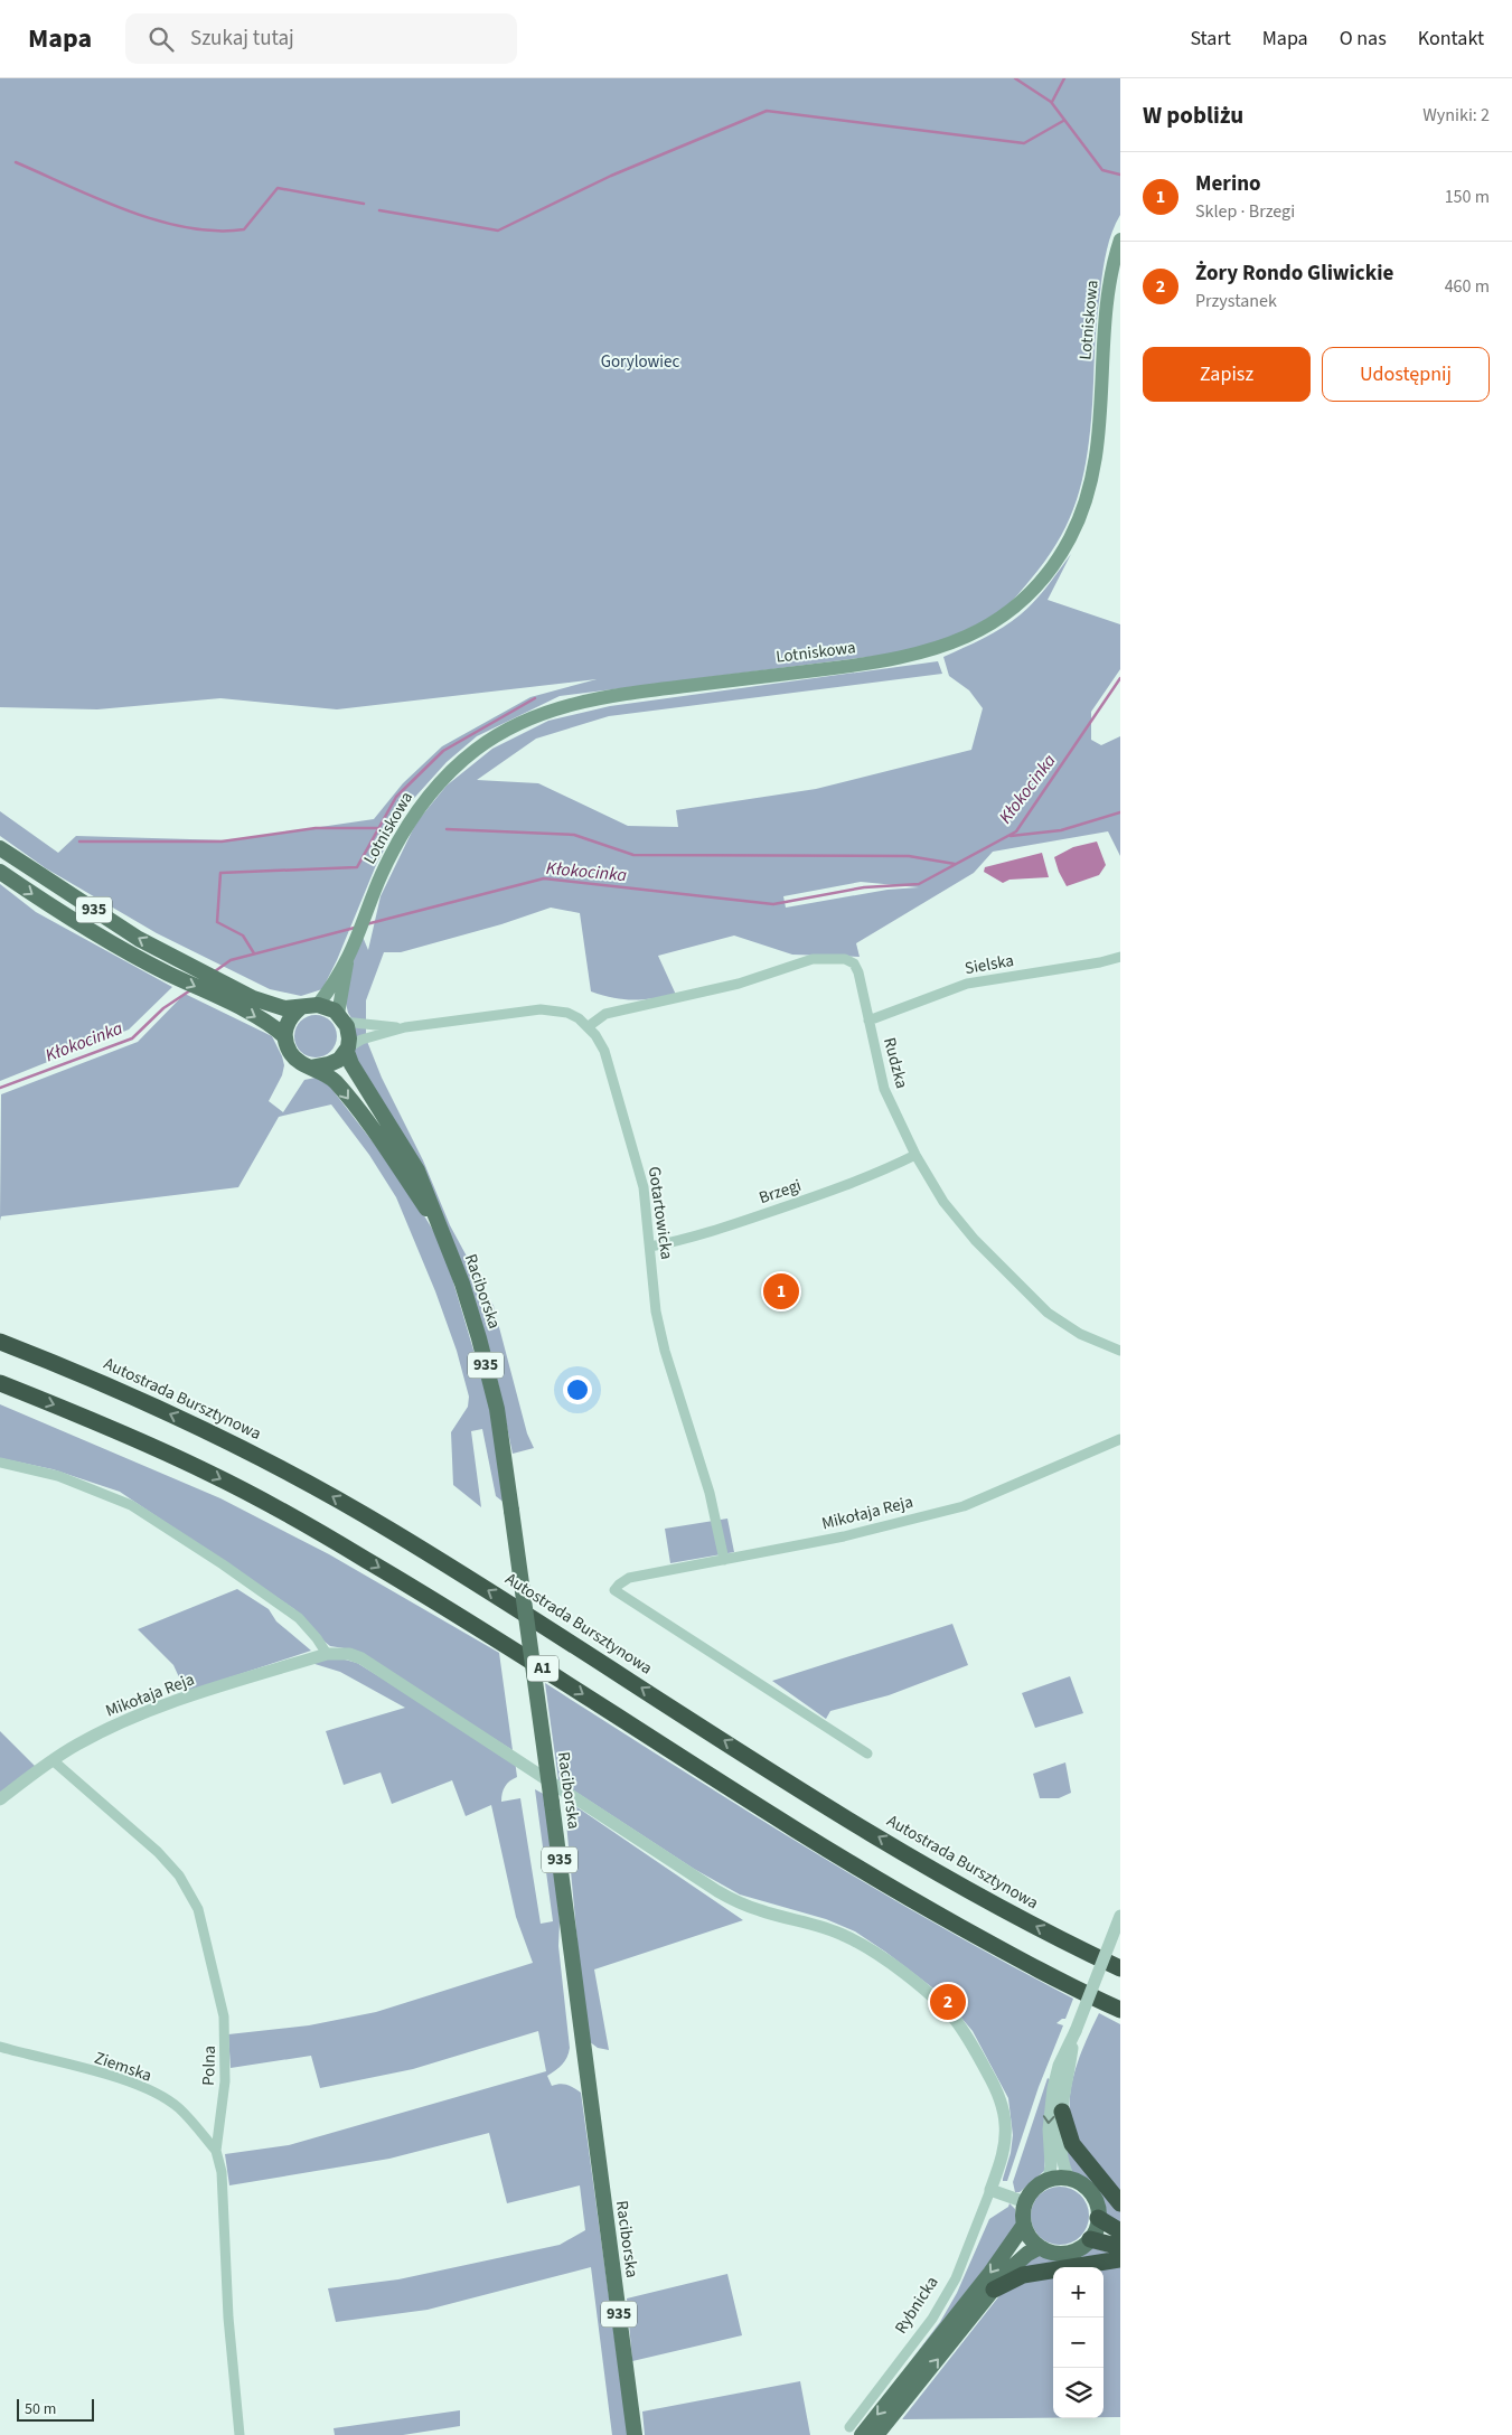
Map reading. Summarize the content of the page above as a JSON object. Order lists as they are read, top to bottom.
{
  "streets": {
    "highway": ["Autostrada Bursztynowa", "A1"],
    "main road": [
      "Lotniskowa",
      "935",
      "Raciborska",
      "Rybnicka"
    ],
    "street": [
      "Sielska",
      "Rudzka",
      "Brzegi",
      "Gotartowicka",
      "Mikołaja Reja",
      "Polna",
      "Ziemska"
    ]
  },
  "crossings": [
    ["Lotniskowa", "935"],
    ["Lotniskowa", "Gotartowicka"],
    ["Lotniskowa", "Raciborska"],
    ["935", "Gotartowicka"],
    ["935", "Raciborska"],
    ["Sielska", "Rudzka"],
    ["Rudzka", "Brzegi"],
    ["Rudzka", "Gotartowicka"],
    ["Brzegi", "Gotartowicka"],
    ["Gotartowicka", "Raciborska"],
    ["Gotartowicka", "Mikołaja Reja"],
    ["Mikołaja Reja", "Polna"],
    ["Polna", "Ziemska"]
  ],
  "water": ["Kłokocinka"],
  "parks": ["Gorylowiec"],
  "scale_bar": "50 m",
  "page": {
    "header": "Mapa",
    "search": "Szukaj tutaj",
    "nav": [
      "Start",
      "Mapa",
      "O nas",
      "Kontakt"
    ],
    "heading": ["W pobliżu", "Wyniki: 2"],
    "list": [
      {
        "mark": "1",
        "name": "Merino",
        "note": "Sklep · Brzegi",
        "value": "150 m"
      },
      {
        "mark": "2",
        "name": "Żory Rondo Gliwickie",
        "note": "Przystanek",
        "value": "460 m"
      }
    ],
    "buttons": ["Zapisz", "Udostępnij"],
    "pins": ["1", "2"],
    "map_buttons": ["+", "−"],
    "scale": "50 m"
  }
}
